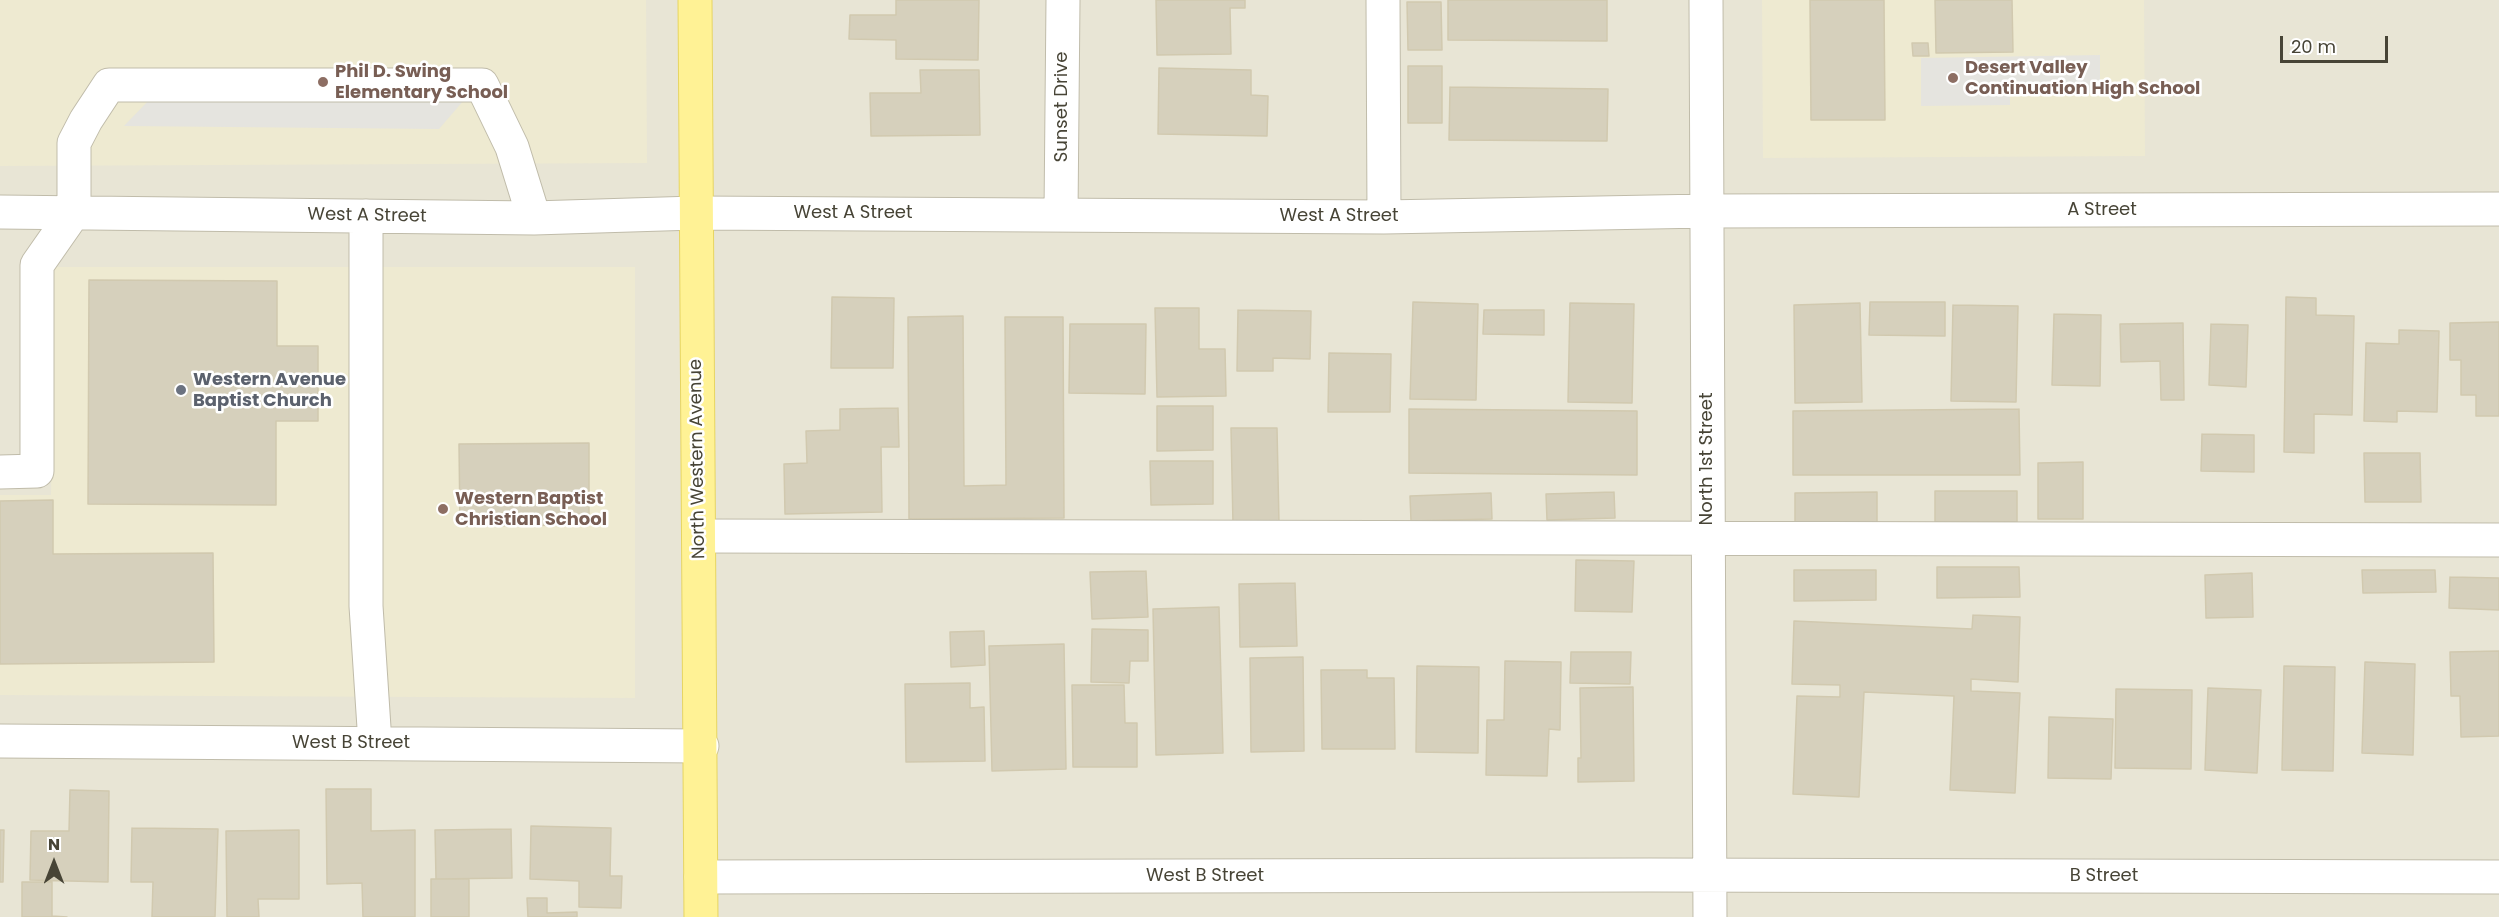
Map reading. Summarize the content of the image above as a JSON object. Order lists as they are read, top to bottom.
{
  "streets": {
    "main road": ["North Western Avenue"],
    "street": [
      "Sunset Drive",
      "A Street",
      "West A Street",
      "North 1st Street",
      "West B Street",
      "B Street"
    ]
  },
  "crossings": [
    ["Sunset Drive", "West A Street"],
    ["A Street", "West A Street"],
    ["A Street", "North 1st Street"],
    ["West A Street", "North Western Avenue"],
    ["West A Street", "North 1st Street"],
    ["North Western Avenue", "West B Street"],
    ["North 1st Street", "West B Street"],
    ["North 1st Street", "B Street"],
    ["West B Street", "B Street"]
  ],
  "places": [
    "Desert Valley Continuation High School",
    "Phil D. Swing Elementary School",
    "Western Avenue Baptist Church",
    "Western Baptist Christian School"
  ],
  "scale_bar": "20 m",
  "north": "top"
}
